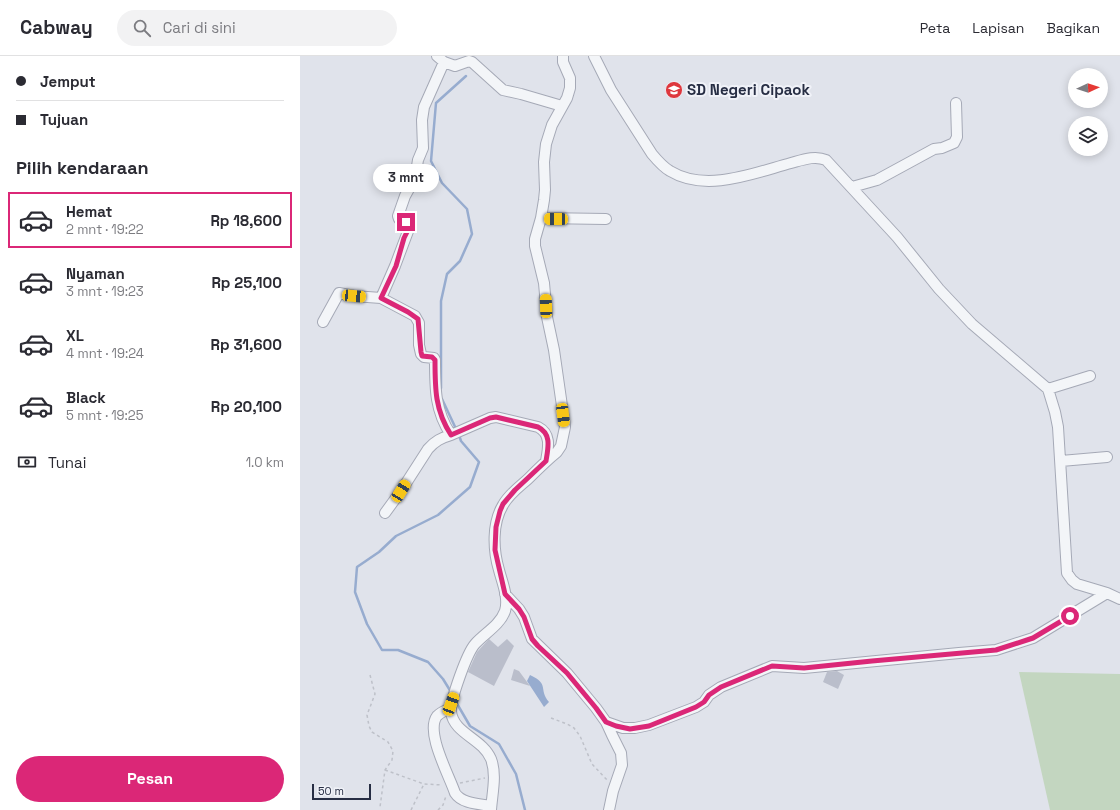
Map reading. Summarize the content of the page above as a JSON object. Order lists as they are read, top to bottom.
{
  "places": {
    "school or university": ["SD Negeri Cipaok"]
  },
  "scale_bar": "50 m",
  "north": "right",
  "page": {
    "header": "Cabway",
    "search": "Cari di sini",
    "nav": ["Peta", "Lapisan", "Bagikan"],
    "banner": ["Jemput", "Tujuan"],
    "heading": "Pilih kendaraan",
    "bubble": "3 mnt",
    "list": [
      {
        "name": "Hemat",
        "note": "2 mnt · 19:22",
        "value": "Rp 18,600"
      },
      {
        "name": "Nyaman",
        "note": "3 mnt · 19:23",
        "value": "Rp 25,100"
      },
      {
        "name": "XL",
        "note": "4 mnt · 19:24",
        "value": "Rp 31,600"
      },
      {
        "name": "Black",
        "note": "5 mnt · 19:25",
        "value": "Rp 20,100"
      }
    ],
    "pay": ["Tunai", "1.0 km"],
    "buttons": "Pesan",
    "scale": "50 m"
  }
}
